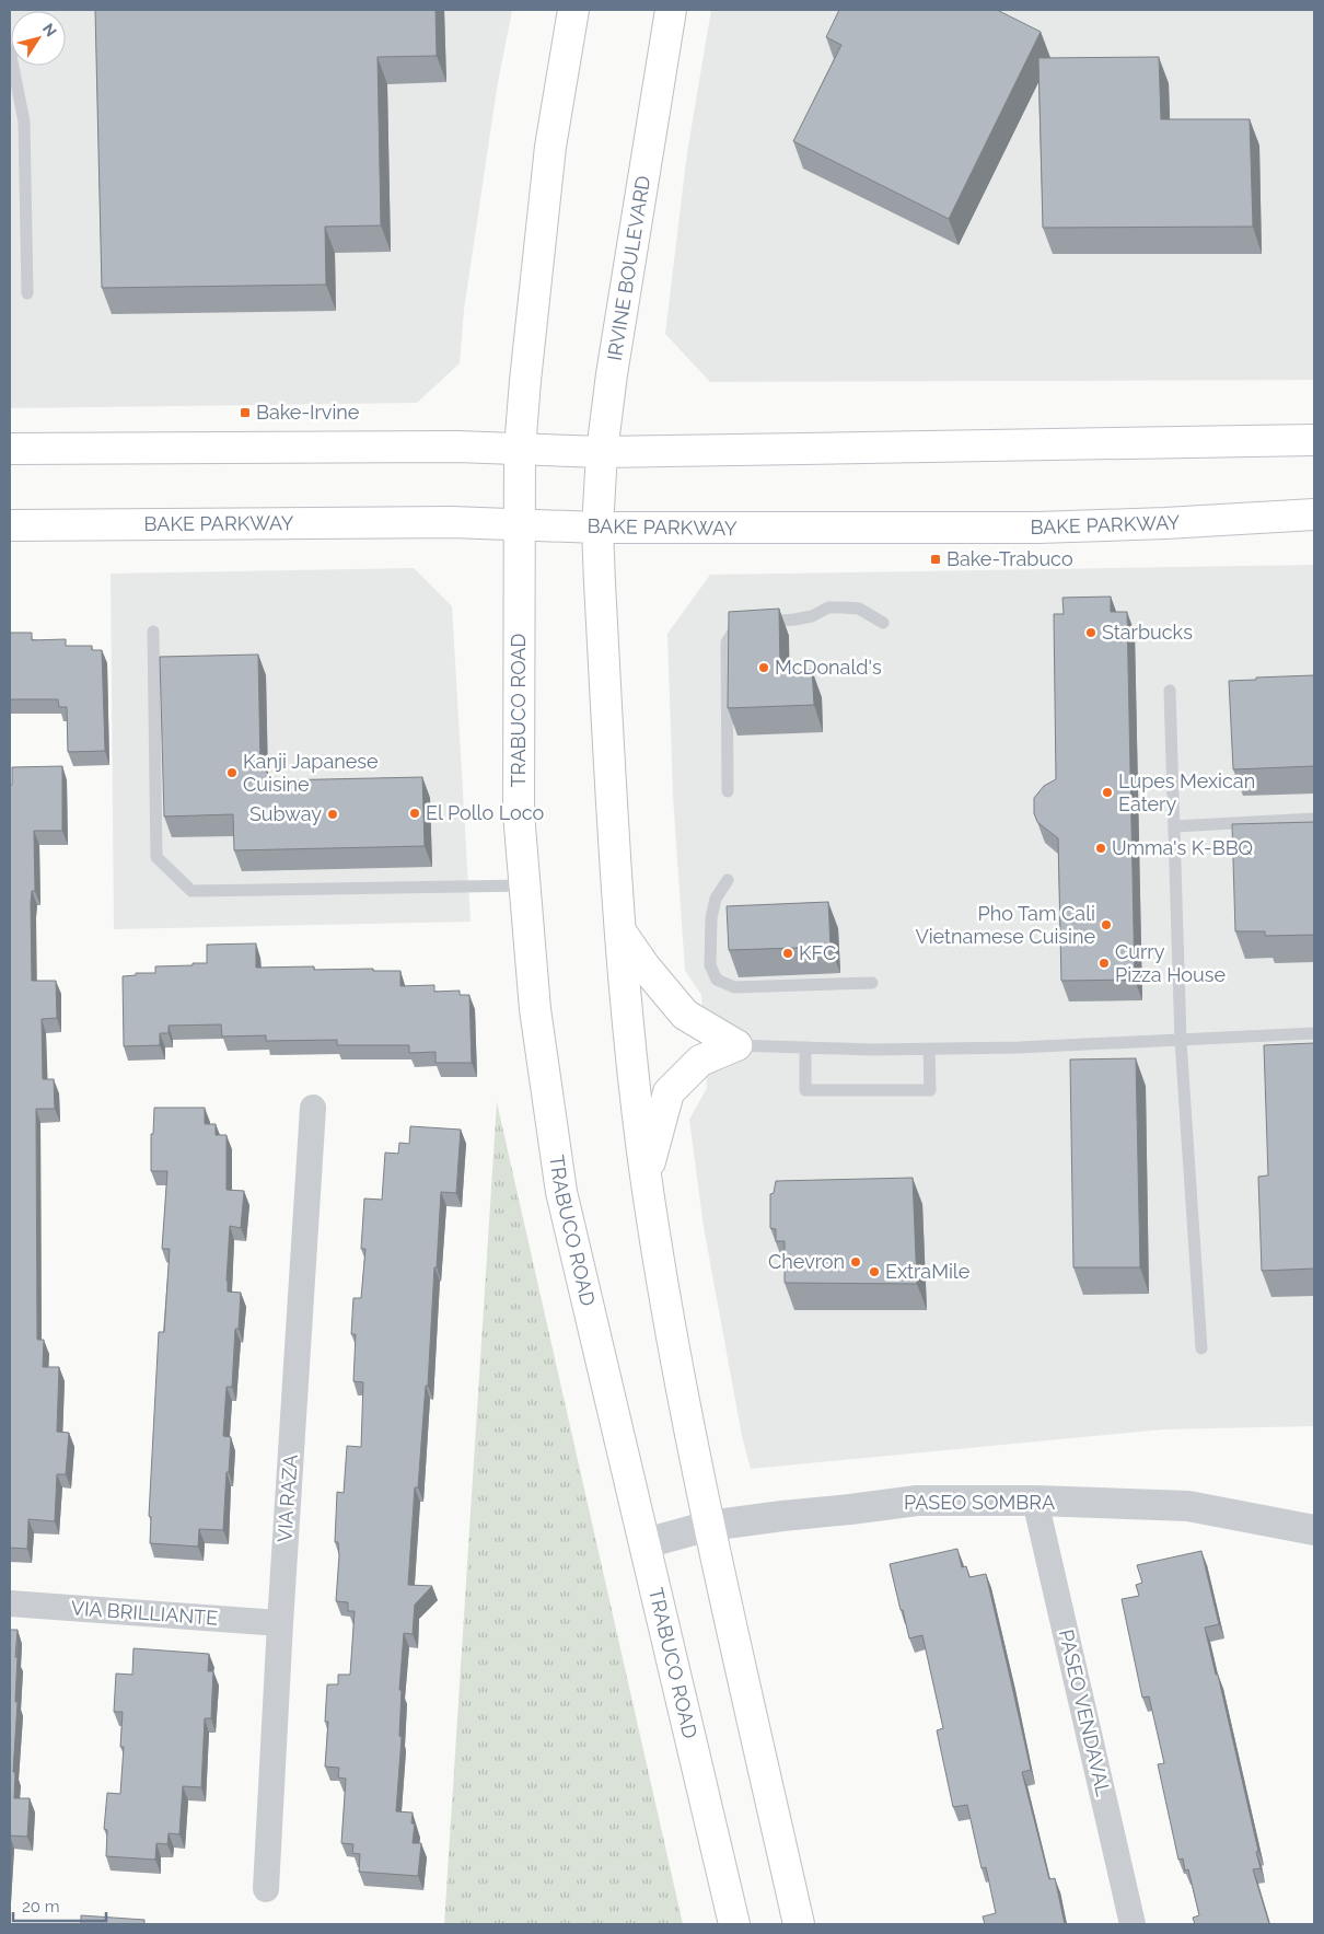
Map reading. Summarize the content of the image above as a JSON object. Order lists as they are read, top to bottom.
{
  "streets": {
    "main road": ["IRVINE BOULEVARD", "BAKE PARKWAY", "TRABUCO ROAD"],
    "street": [
      "VIA RAZA",
      "PASEO SOMBRA",
      "VIA BRILLIANTE",
      "PASEO VENDAVAL"
    ]
  },
  "crossings": [
    ["IRVINE BOULEVARD", "BAKE PARKWAY"],
    ["BAKE PARKWAY", "TRABUCO ROAD"],
    ["TRABUCO ROAD", "PASEO SOMBRA"],
    ["VIA RAZA", "VIA BRILLIANTE"],
    ["PASEO SOMBRA", "PASEO VENDAVAL"]
  ],
  "places": {
    "transit": ["Bake-Irvine", "Bake-Trabuco"],
    "other": [
      "Starbucks",
      "McDonald's",
      "Kanji Japanese Cuisine",
      "Lupes Mexican Eatery",
      "El Pollo Loco",
      "Subway",
      "Umma's K-BBQ",
      "Pho Tam Cali Vietnamese Cuisine",
      "KFC",
      "Curry Pizza House",
      "Chevron",
      "ExtraMile"
    ]
  },
  "scale_bar": "20 m",
  "north": "top right"
}
